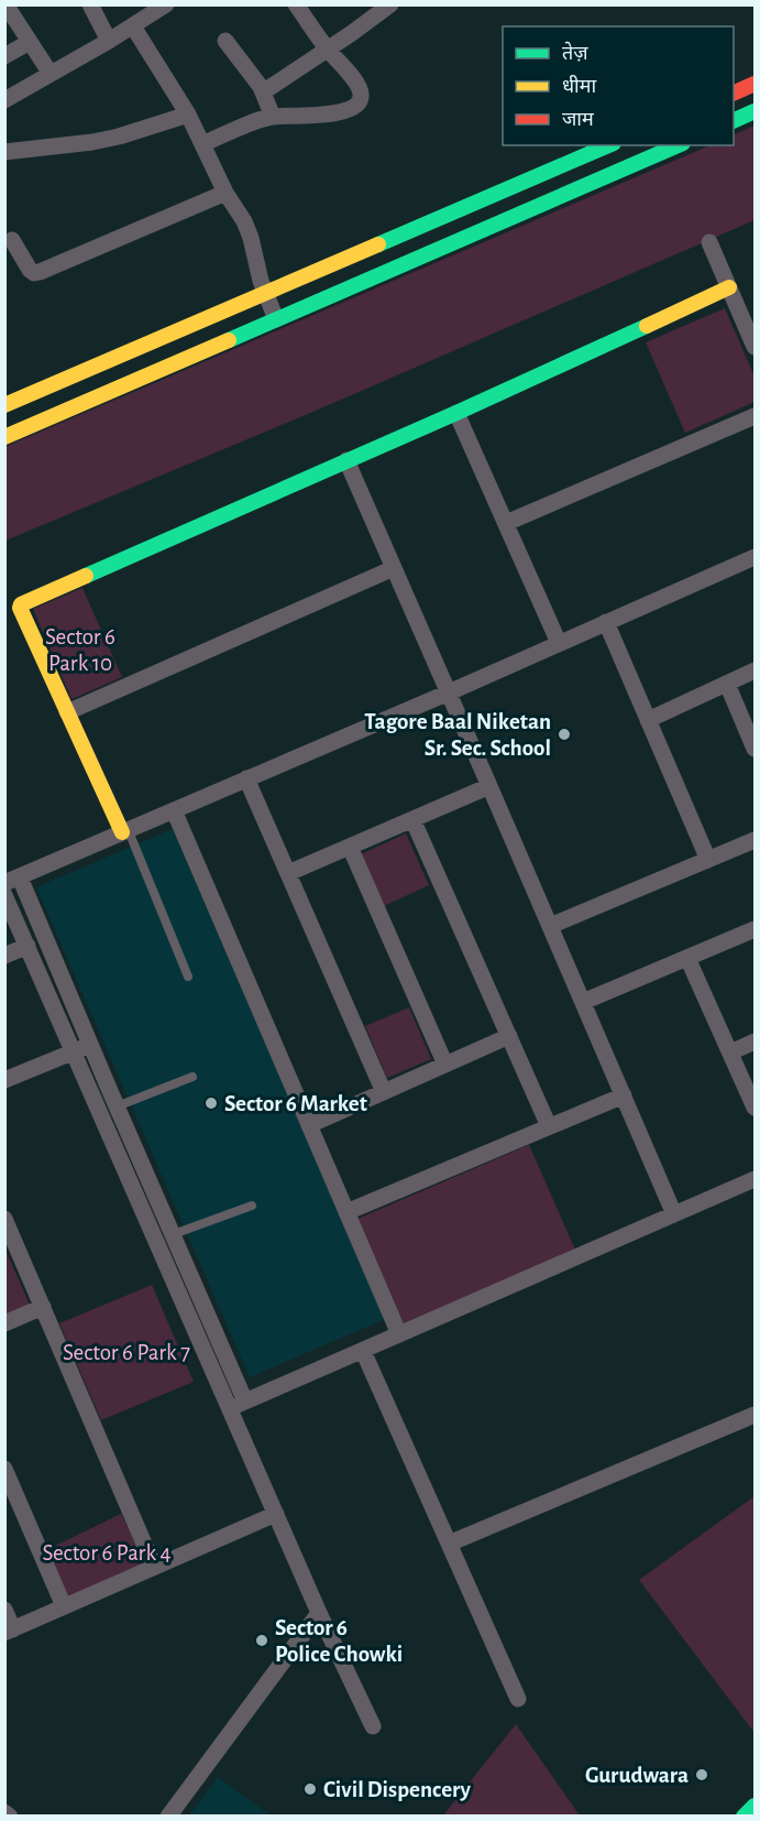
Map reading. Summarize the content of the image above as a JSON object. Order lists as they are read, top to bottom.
{
  "parks": ["Sector 6 Park 10", "Sector 6 Park 7", "Sector 6 Park 4"],
  "places": [
    "Tagore Baal Niketan Sr. Sec. School",
    "Sector 6 Market",
    "Sector 6 Police Chowki",
    "Gurudwara",
    "Civil Dispencery"
  ],
  "legend": ["तेज़", "धीमा", "जाम"]
}
